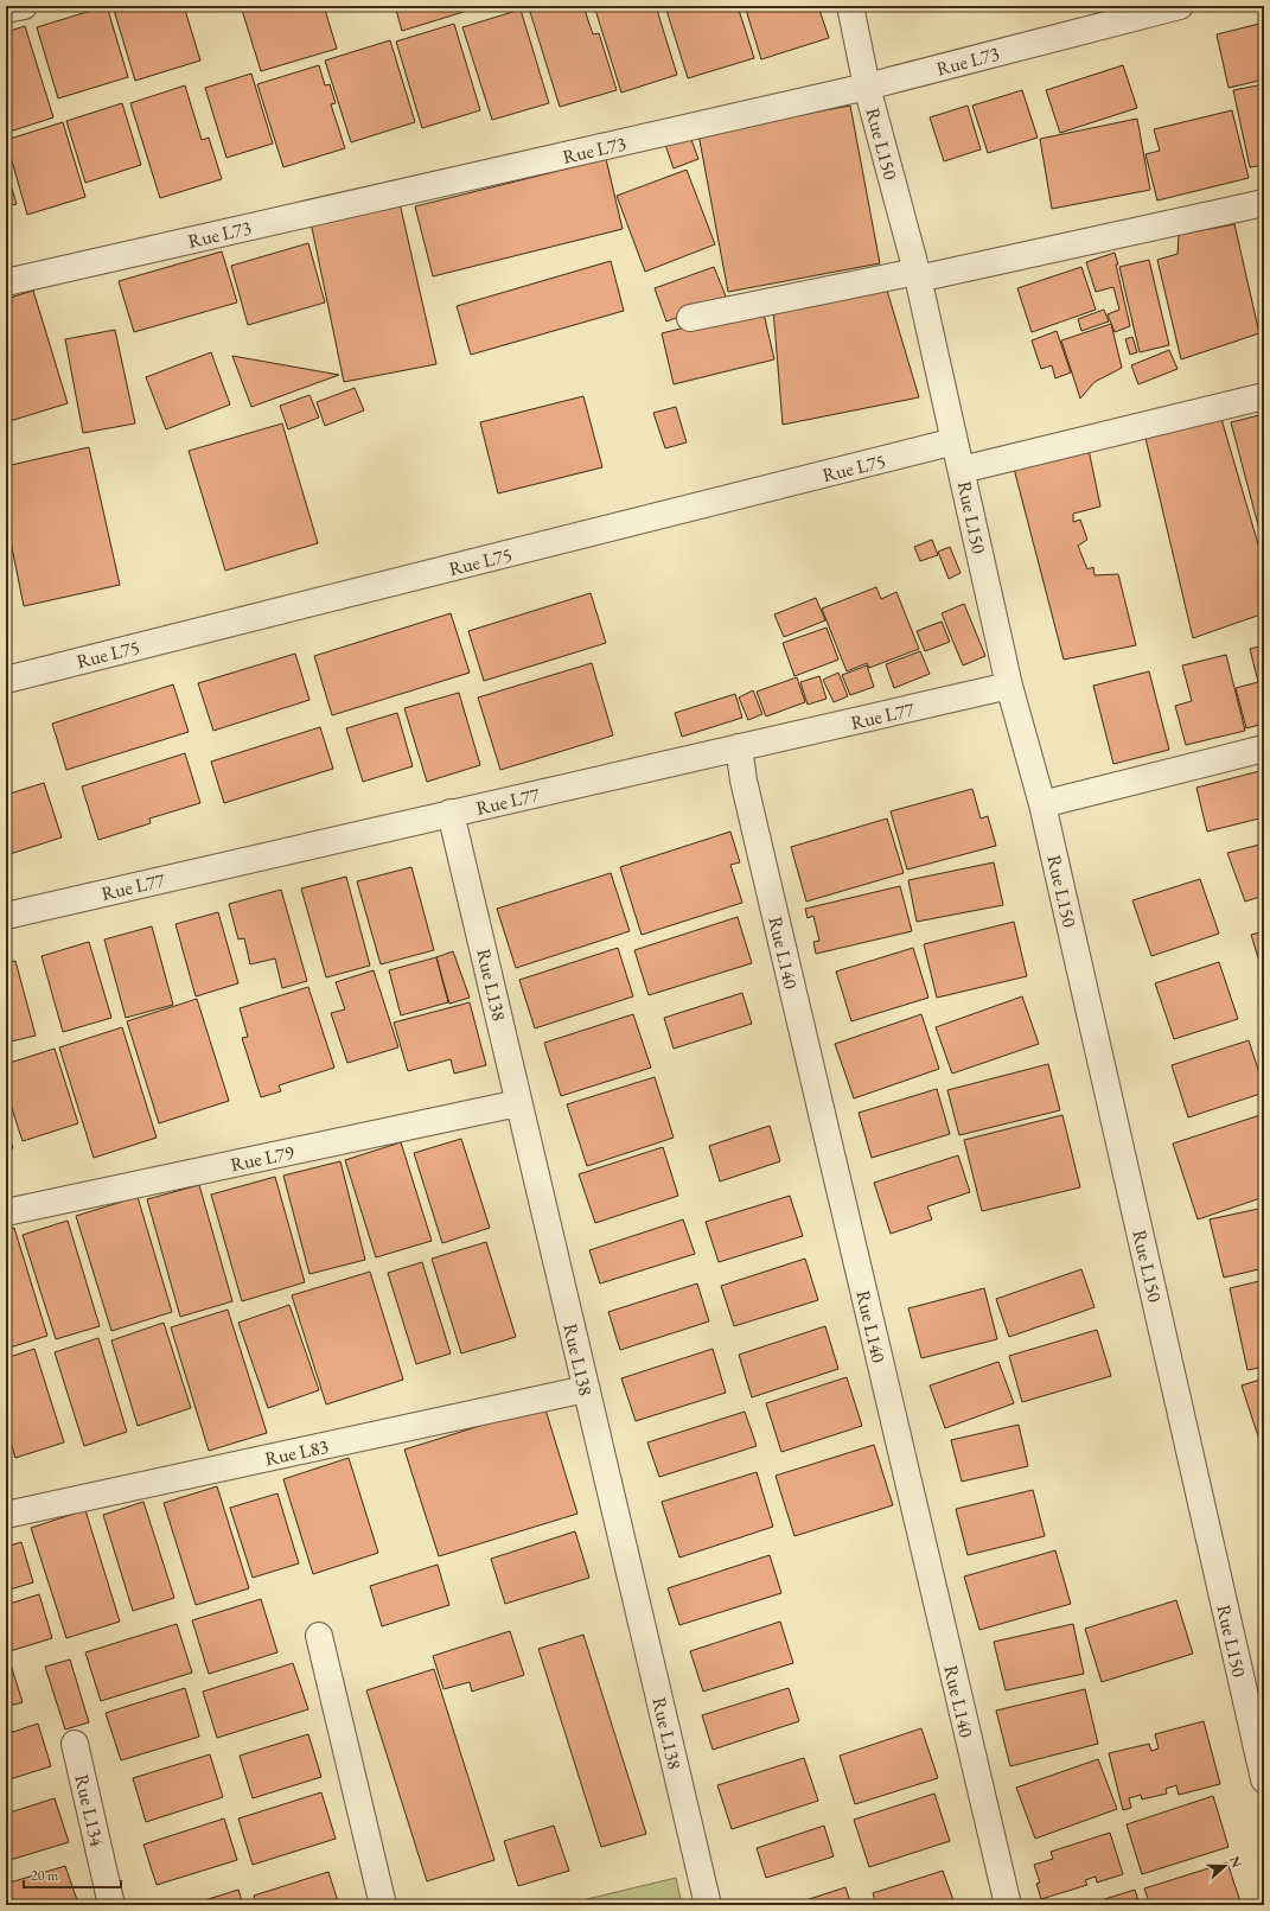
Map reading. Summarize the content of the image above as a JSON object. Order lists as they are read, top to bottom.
{
  "streets": {
    "street": [
      "Rue L73",
      "Rue L150",
      "Rue L75",
      "Rue L77",
      "Rue L140",
      "Rue L138",
      "Rue L79",
      "Rue L83",
      "Rue L134"
    ]
  },
  "crossings": [
    ["Rue L73", "Rue L150"],
    ["Rue L150", "Rue L75"],
    ["Rue L150", "Rue L77"],
    ["Rue L77", "Rue L140"],
    ["Rue L77", "Rue L138"],
    ["Rue L138", "Rue L79"],
    ["Rue L138", "Rue L83"]
  ],
  "scale_bar": "20 m",
  "north": "right"
}
